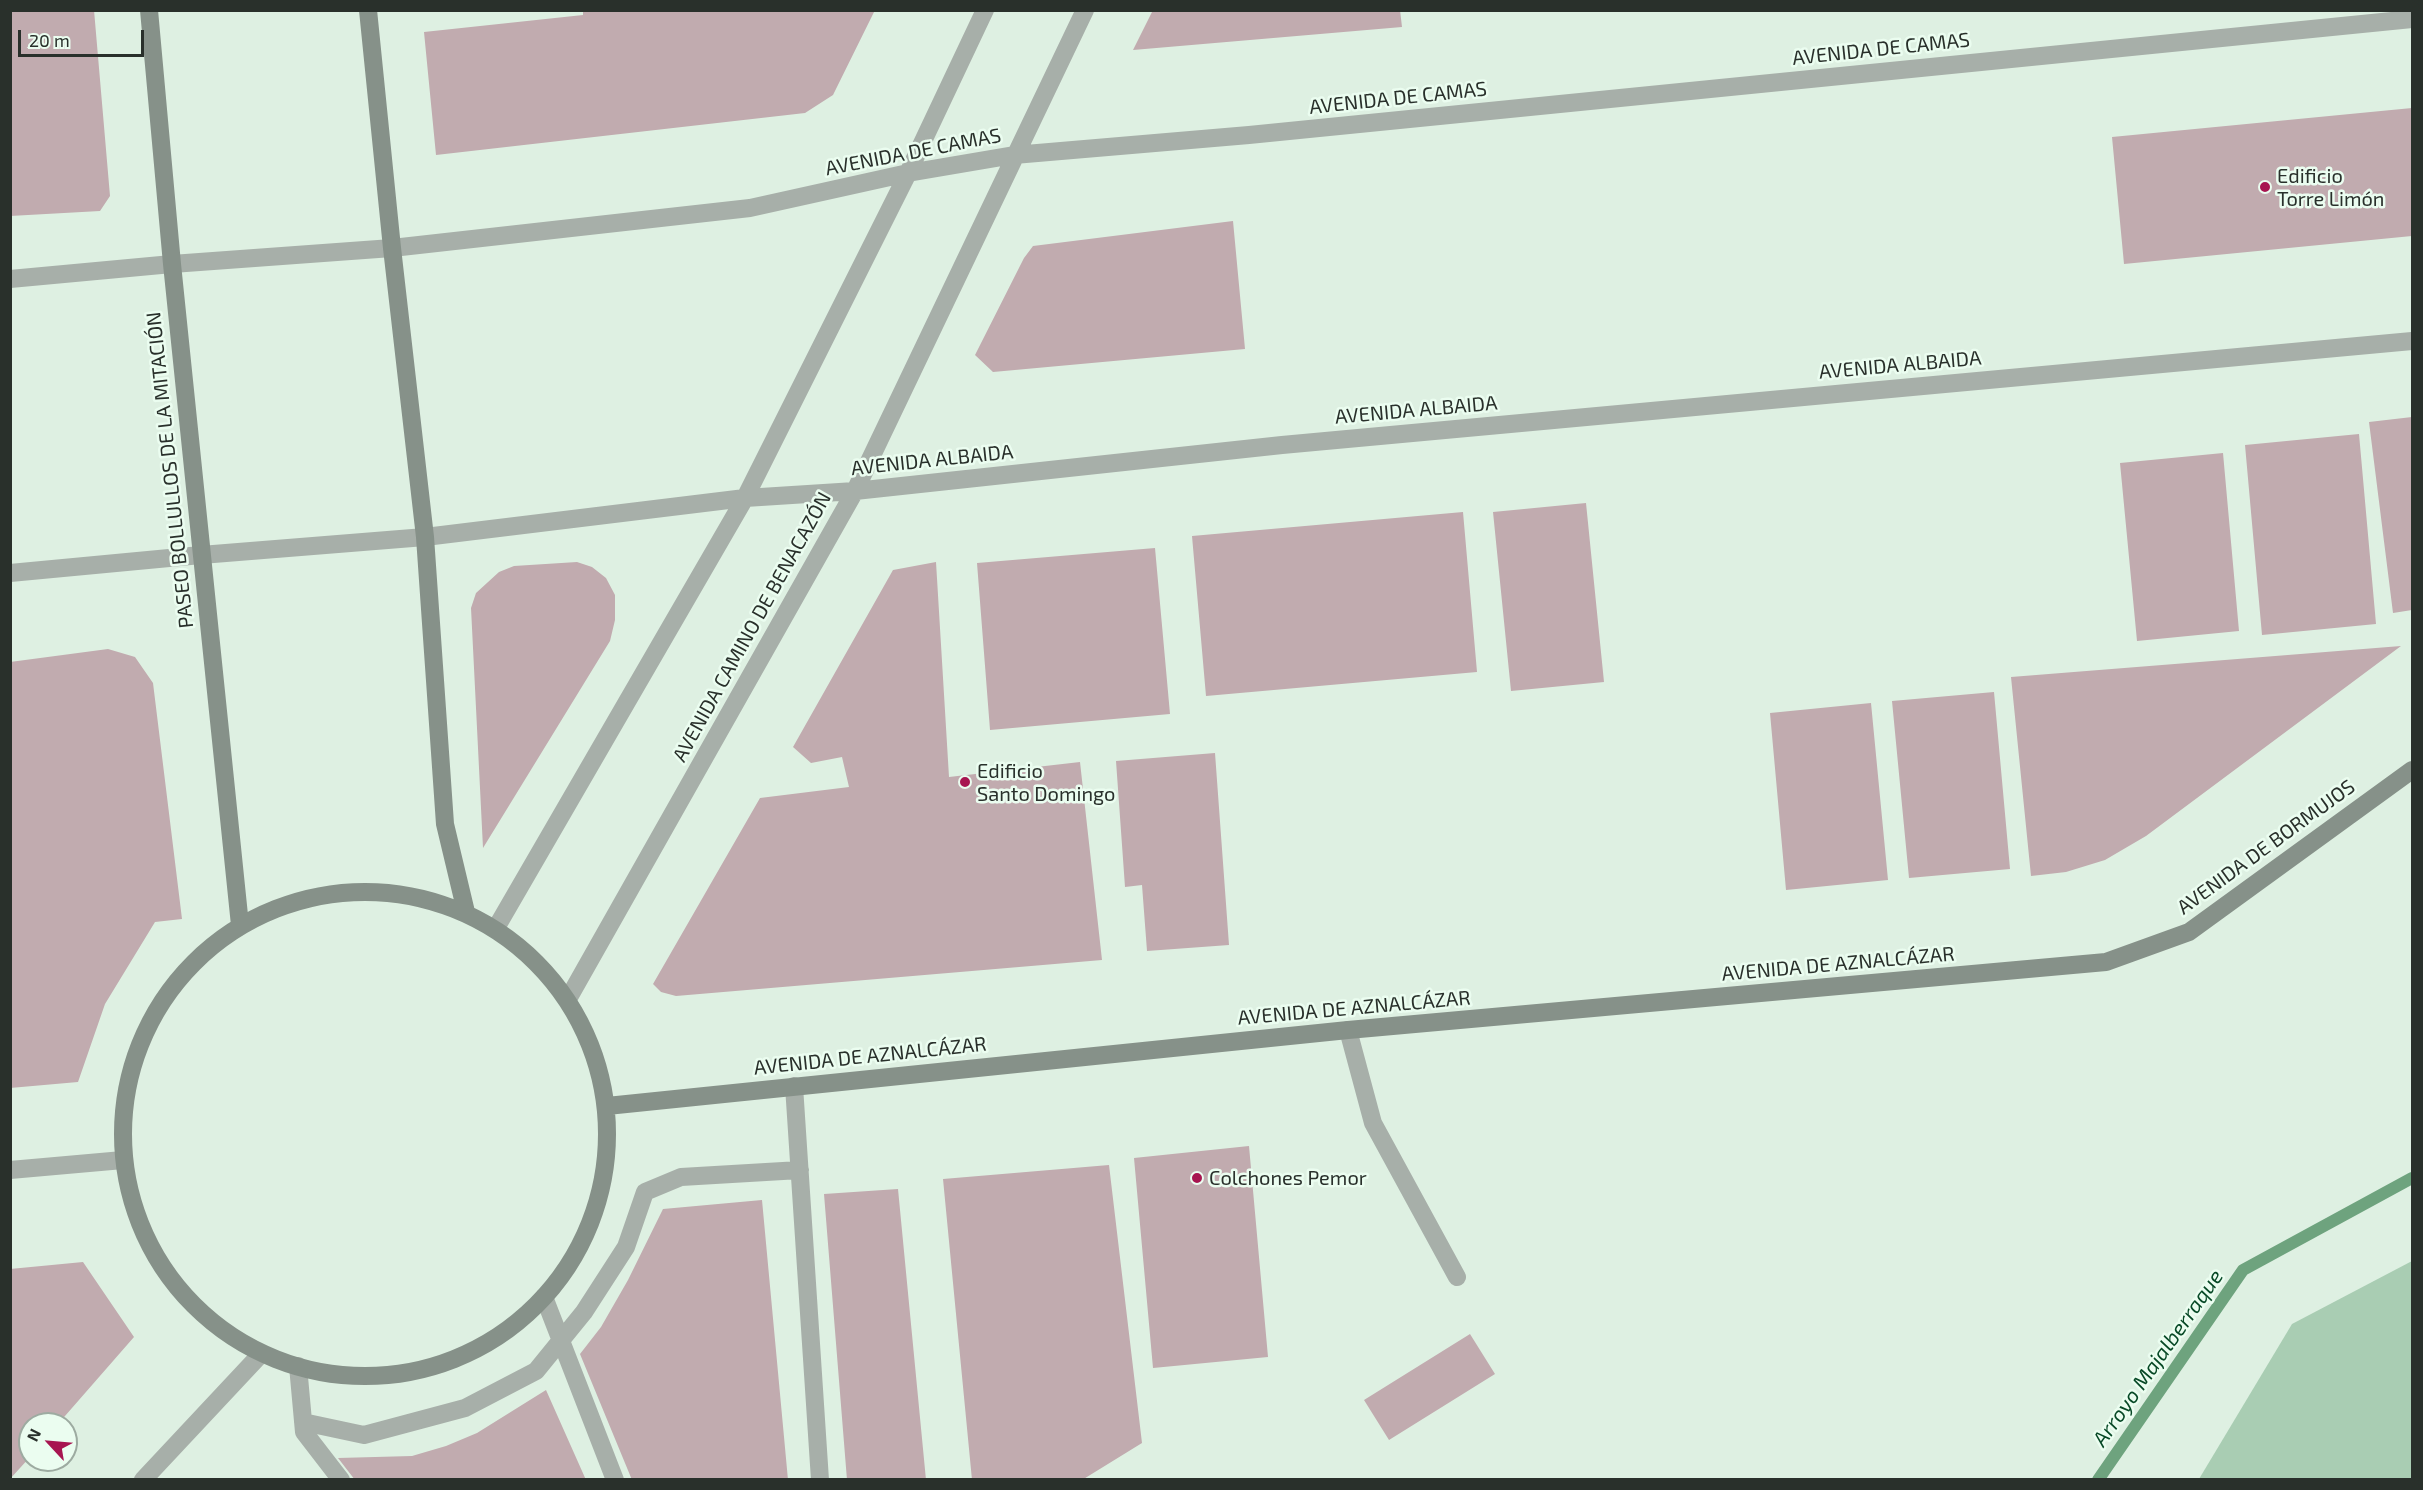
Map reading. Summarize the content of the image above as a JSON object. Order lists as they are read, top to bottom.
{
  "streets": {
    "street": [
      "AVENIDA DE CAMAS",
      "AVENIDA ALBAIDA",
      "PASEO BOLLULLOS DE LA MITACIÓN",
      "AVENIDA CAMINO DE BENACAZÓN",
      "AVENIDA DE BORMUJOS",
      "AVENIDA DE AZNALCÁZAR"
    ]
  },
  "crossings": [
    ["AVENIDA DE CAMAS", "PASEO BOLLULLOS DE LA MITACIÓN"],
    ["AVENIDA DE CAMAS", "AVENIDA CAMINO DE BENACAZÓN"],
    ["AVENIDA ALBAIDA", "PASEO BOLLULLOS DE LA MITACIÓN"],
    ["AVENIDA ALBAIDA", "AVENIDA CAMINO DE BENACAZÓN"],
    ["AVENIDA DE BORMUJOS", "AVENIDA DE AZNALCÁZAR"]
  ],
  "water": ["Arroyo Majalberraque"],
  "places": ["Edificio Torre Limón", "Edificio Santo Domingo", "Colchones Pemor"],
  "scale_bar": "20 m",
  "north": "top left"
}
